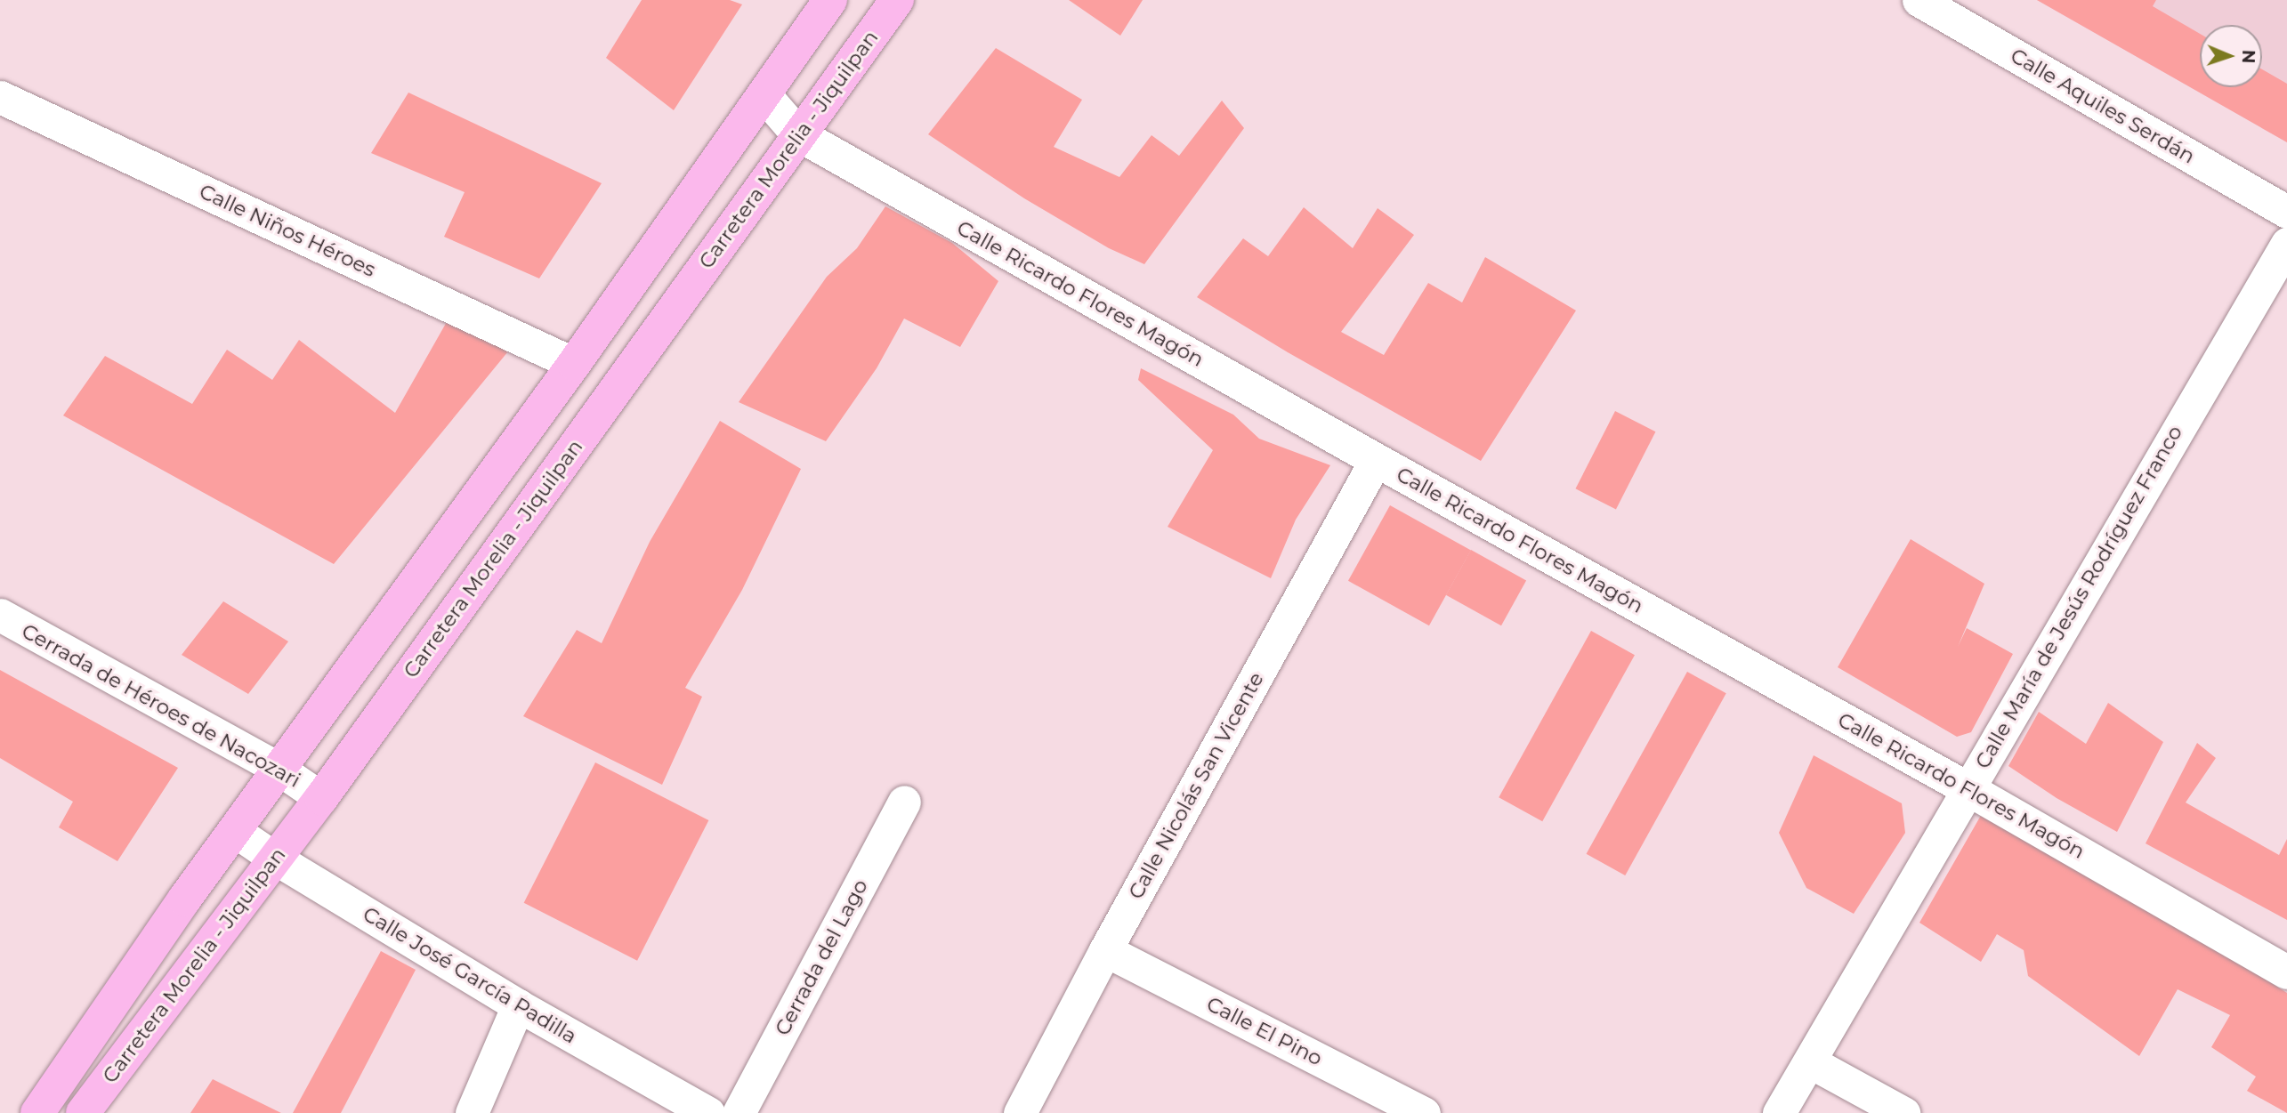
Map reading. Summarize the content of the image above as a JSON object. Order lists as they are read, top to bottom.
{
  "streets": {
    "main road": ["Carretera Morelia - Jiquilpan"],
    "street": [
      "Calle Aquiles Serdán",
      "Calle Niños Héroes",
      "Calle Ricardo Flores Magón",
      "Calle María de Jesús Rodríguez Franco",
      "Cerrada de Héroes de Nacozari",
      "Calle Nicolás San Vicente",
      "Cerrada del Lago",
      "Calle José García Padilla",
      "Calle El Pino"
    ]
  },
  "crossings": [
    ["Carretera Morelia - Jiquilpan", "Calle Niños Héroes"],
    ["Carretera Morelia - Jiquilpan", "Calle Ricardo Flores Magón"],
    ["Carretera Morelia - Jiquilpan", "Cerrada de Héroes de Nacozari"],
    ["Carretera Morelia - Jiquilpan", "Calle José García Padilla"],
    ["Calle Ricardo Flores Magón", "Calle María de Jesús Rodríguez Franco"],
    ["Calle Ricardo Flores Magón", "Calle Nicolás San Vicente"],
    ["Calle Nicolás San Vicente", "Calle El Pino"]
  ],
  "north": "right"
}
